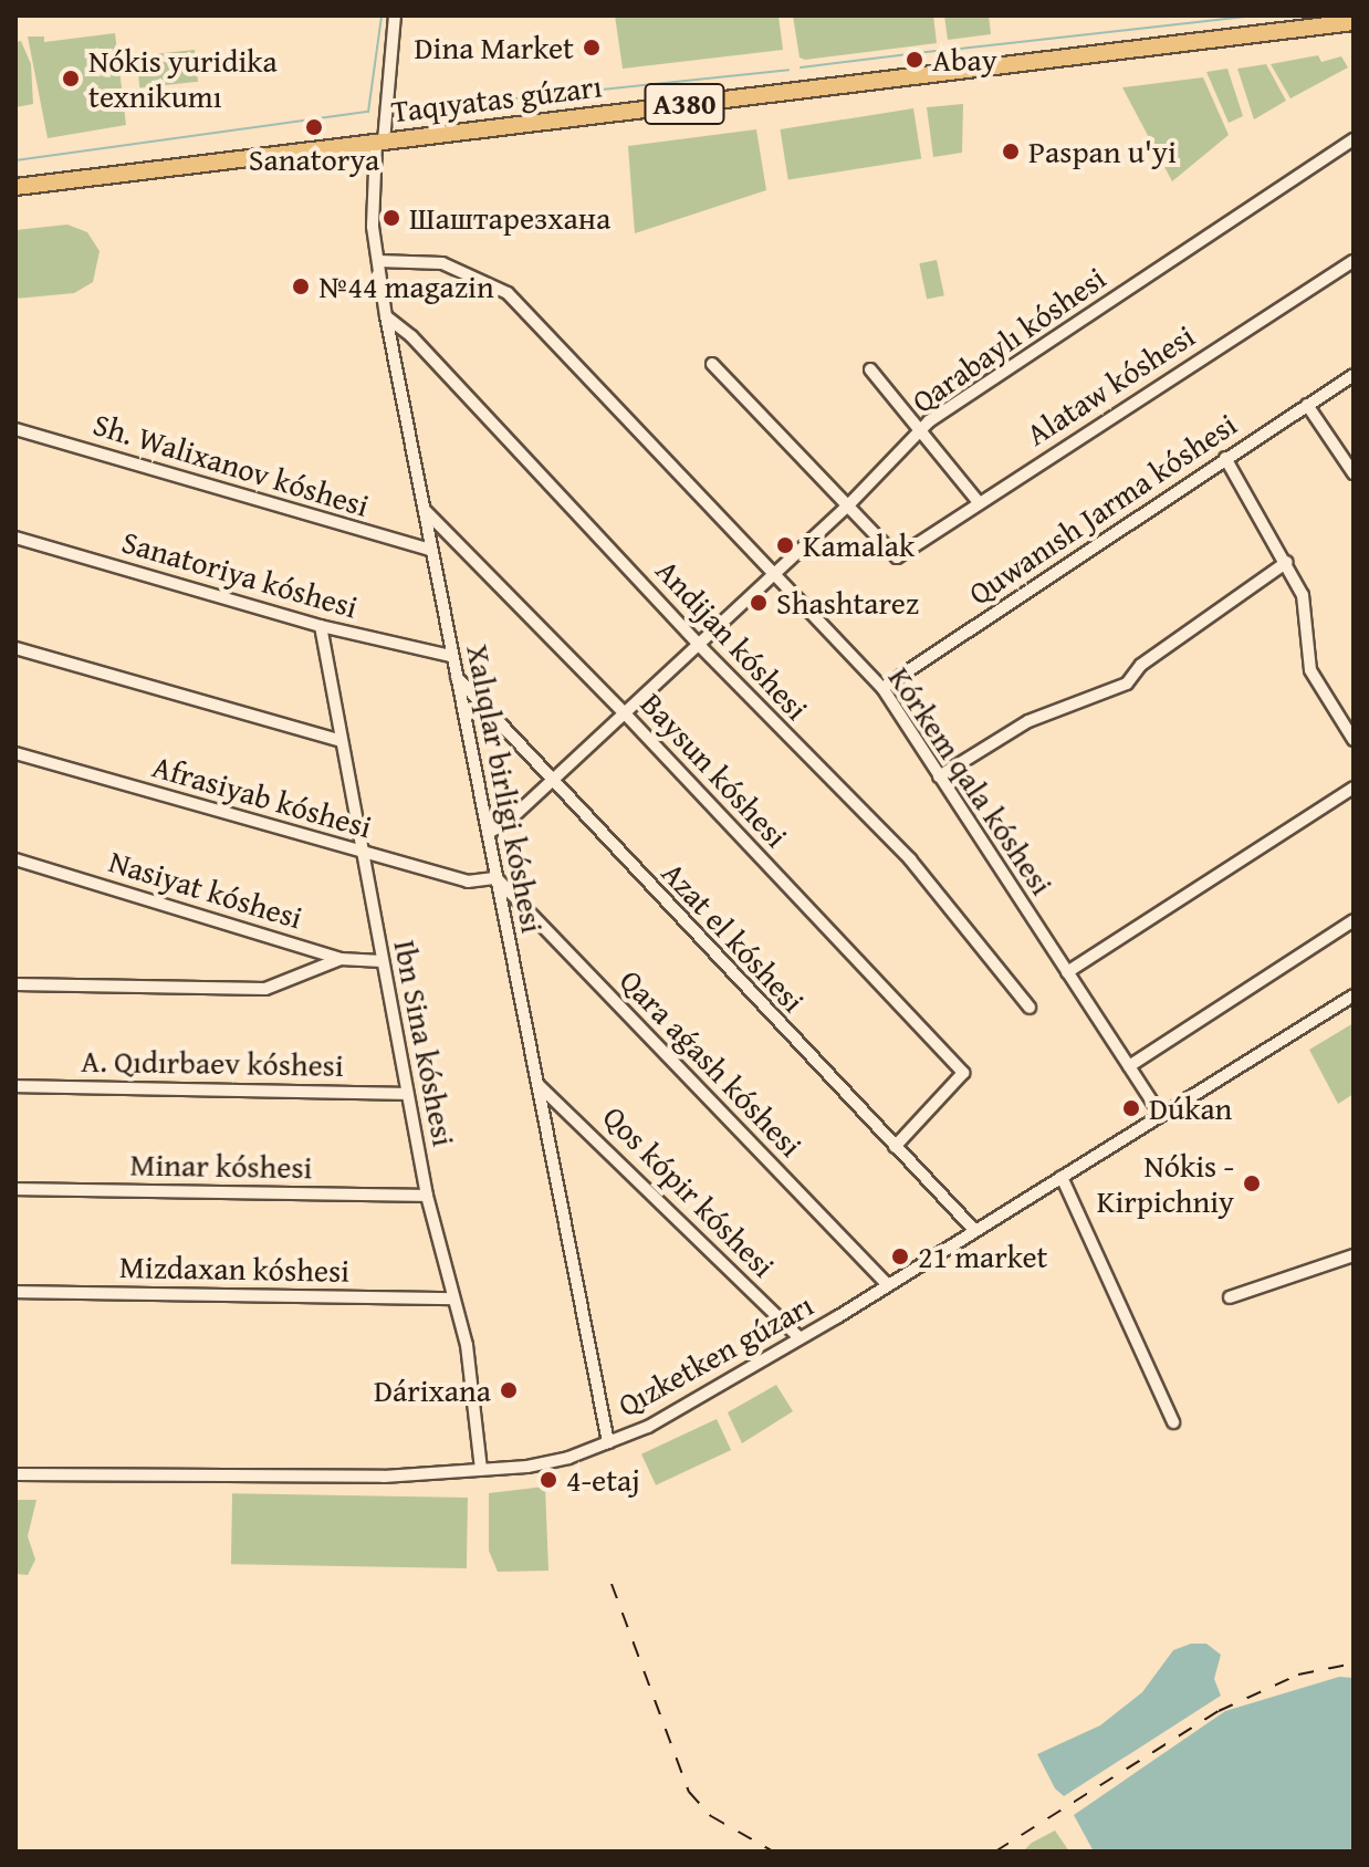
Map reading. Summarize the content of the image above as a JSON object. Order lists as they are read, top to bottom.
{
  "streets": {
    "highway": ["Taqıyatas gúzarı", "A380"],
    "street": [
      "Qarabaylı kóshesi",
      "Alataw kóshesi",
      "Sh. Walixanov kóshesi",
      "Quwanısh Jarma kóshesi",
      "Sanatoriya kóshesi",
      "Andijan kóshesi",
      "Baysun kóshesi",
      "Kórkem qala kóshesi",
      "Xalıqlar birligi kóshesi",
      "Afrasiyab kóshesi",
      "Nasiyat kóshesi",
      "Azat el kóshesi",
      "Ibn Sina kóshesi",
      "A. Qıdırbaev kóshesi",
      "Qara aǵash kóshesi",
      "Minar kóshesi",
      "Qos kópir kóshesi",
      "Mizdaxan kóshesi",
      "Qızketken gúzarı"
    ]
  },
  "crossings": [
    ["Taqıyatas gúzarı", "Xalıqlar birligi kóshesi"],
    ["Qarabaylı kóshesi", "Alataw kóshesi"],
    ["Qarabaylı kóshesi", "Andijan kóshesi"],
    ["Qarabaylı kóshesi", "Baysun kóshesi"],
    ["Qarabaylı kóshesi", "Kórkem qala kóshesi"],
    ["Qarabaylı kóshesi", "Xalıqlar birligi kóshesi"],
    ["Qarabaylı kóshesi", "Azat el kóshesi"],
    ["Sh. Walixanov kóshesi", "Xalıqlar birligi kóshesi"],
    ["Quwanısh Jarma kóshesi", "Kórkem qala kóshesi"],
    ["Sanatoriya kóshesi", "Xalıqlar birligi kóshesi"],
    ["Sanatoriya kóshesi", "Ibn Sina kóshesi"],
    ["Andijan kóshesi", "Xalıqlar birligi kóshesi"],
    ["Baysun kóshesi", "Xalıqlar birligi kóshesi"],
    ["Baysun kóshesi", "Azat el kóshesi"],
    ["Kórkem qala kóshesi", "Xalıqlar birligi kóshesi"],
    ["Kórkem qala kóshesi", "Qızketken gúzarı"],
    ["Xalıqlar birligi kóshesi", "Afrasiyab kóshesi"],
    ["Xalıqlar birligi kóshesi", "Azat el kóshesi"],
    ["Xalıqlar birligi kóshesi", "Qara aǵash kóshesi"],
    ["Xalıqlar birligi kóshesi", "Qos kópir kóshesi"],
    ["Xalıqlar birligi kóshesi", "Qızketken gúzarı"],
    ["Afrasiyab kóshesi", "Ibn Sina kóshesi"],
    ["Afrasiyab kóshesi", "Qara aǵash kóshesi"],
    ["Nasiyat kóshesi", "Ibn Sina kóshesi"],
    ["Azat el kóshesi", "Qızketken gúzarı"],
    ["Ibn Sina kóshesi", "A. Qıdırbaev kóshesi"],
    ["Ibn Sina kóshesi", "Minar kóshesi"],
    ["Ibn Sina kóshesi", "Mizdaxan kóshesi"],
    ["Ibn Sina kóshesi", "Qızketken gúzarı"],
    ["Qara aǵash kóshesi", "Qızketken gúzarı"],
    ["Qos kópir kóshesi", "Qızketken gúzarı"]
  ],
  "places": [
    "Dina Market",
    "Abay",
    "Nókis yuridika texnikumı",
    "Sanatorya",
    "Paspan u'yi",
    "Шаштарезхана",
    "№44 magazin",
    "Kamalak",
    "Shashtarez",
    "Dúkan",
    "Nókis - Kirpichniy",
    "21 market",
    "Dárixana",
    "4-etaj"
  ]
}
